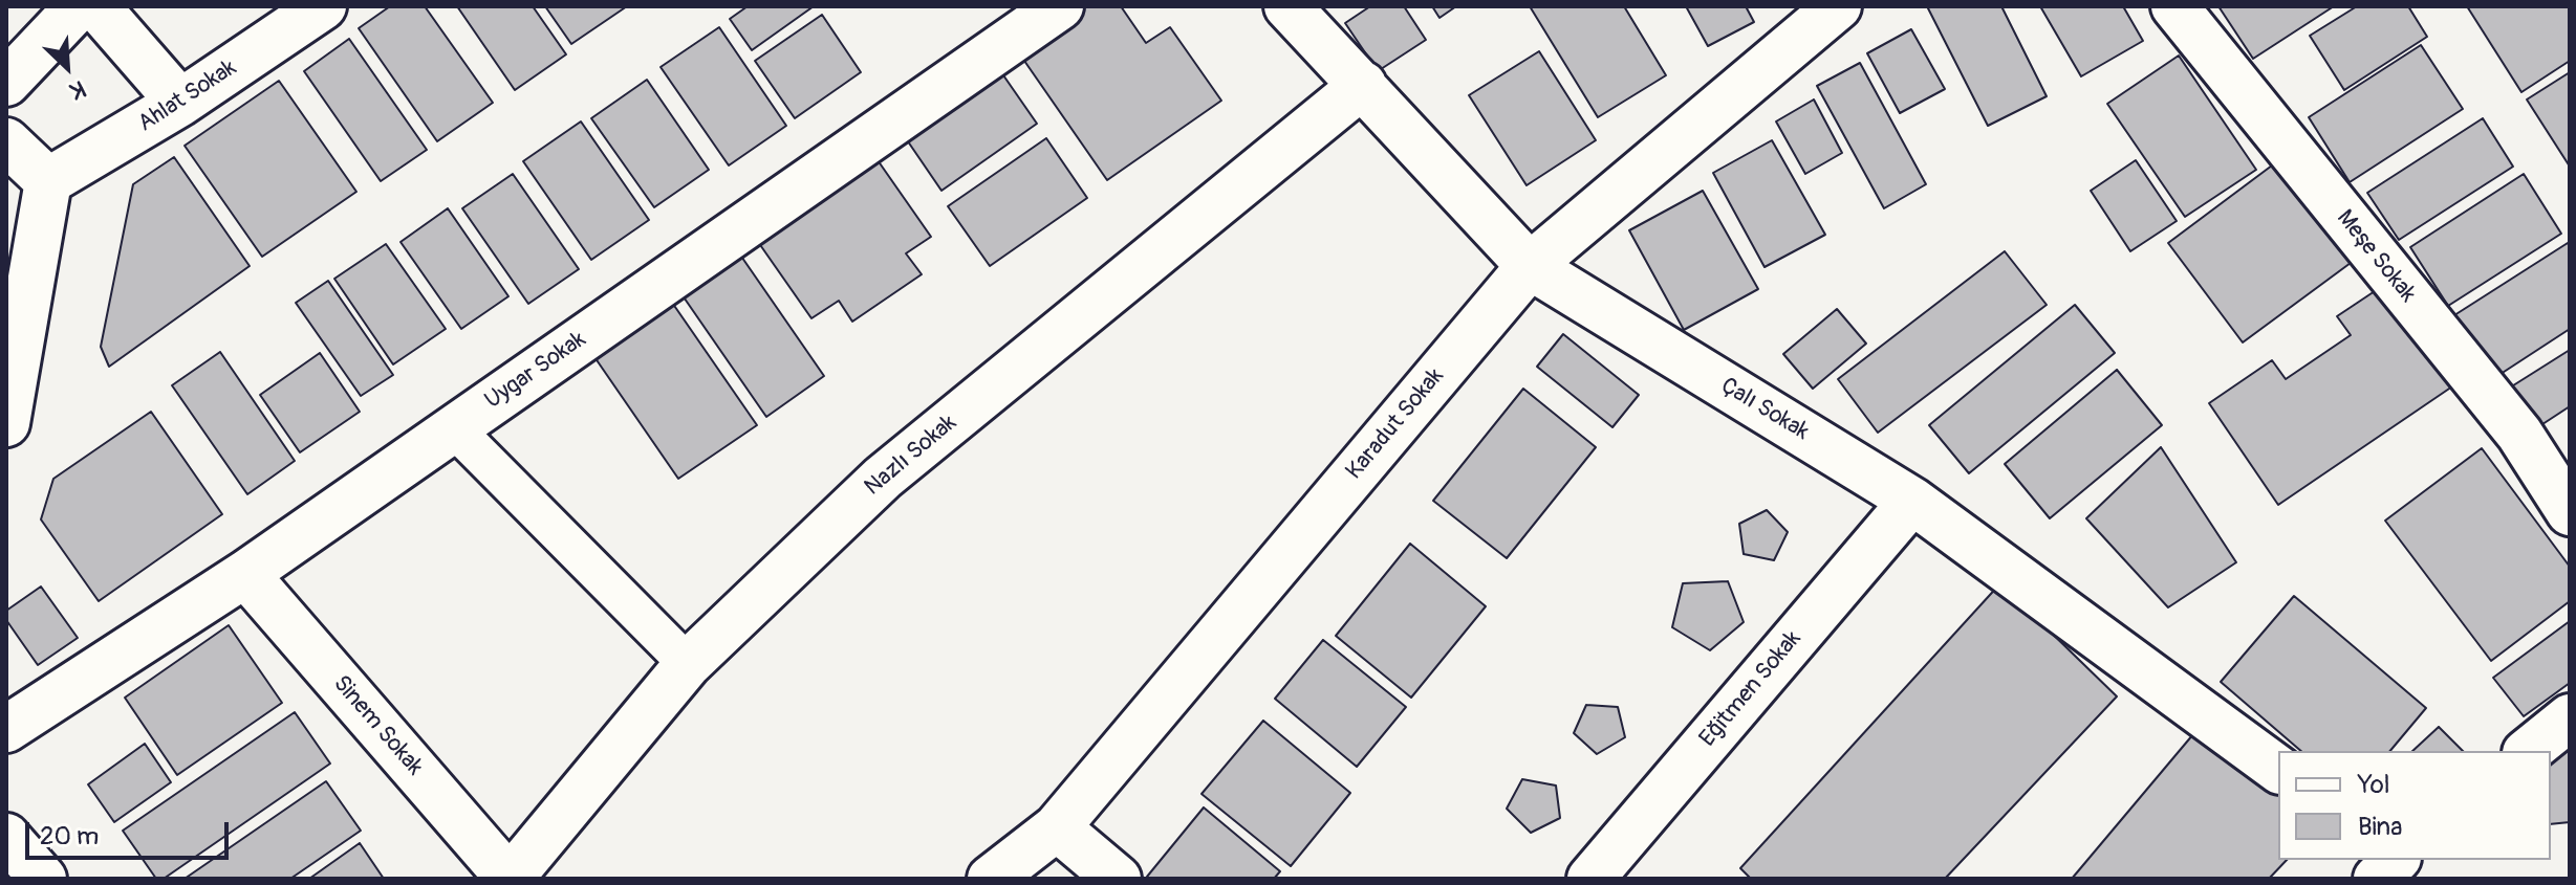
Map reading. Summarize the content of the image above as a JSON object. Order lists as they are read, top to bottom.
{
  "streets": {
    "street": [
      "Ahlat Sokak",
      "Meşe Sokak",
      "Uygar Sokak",
      "Çalı Sokak",
      "Karadut Sokak",
      "Nazlı Sokak",
      "Eğitmen Sokak",
      "Sinem Sokak"
    ]
  },
  "crossings": [
    ["Uygar Sokak", "Sinem Sokak"],
    ["Çalı Sokak", "Karadut Sokak"],
    ["Çalı Sokak", "Nazlı Sokak"],
    ["Çalı Sokak", "Eğitmen Sokak"],
    ["Nazlı Sokak", "Sinem Sokak"]
  ],
  "legend": ["Yol", "Bina"],
  "scale_bar": "20 m",
  "north": "bottom right"
}
